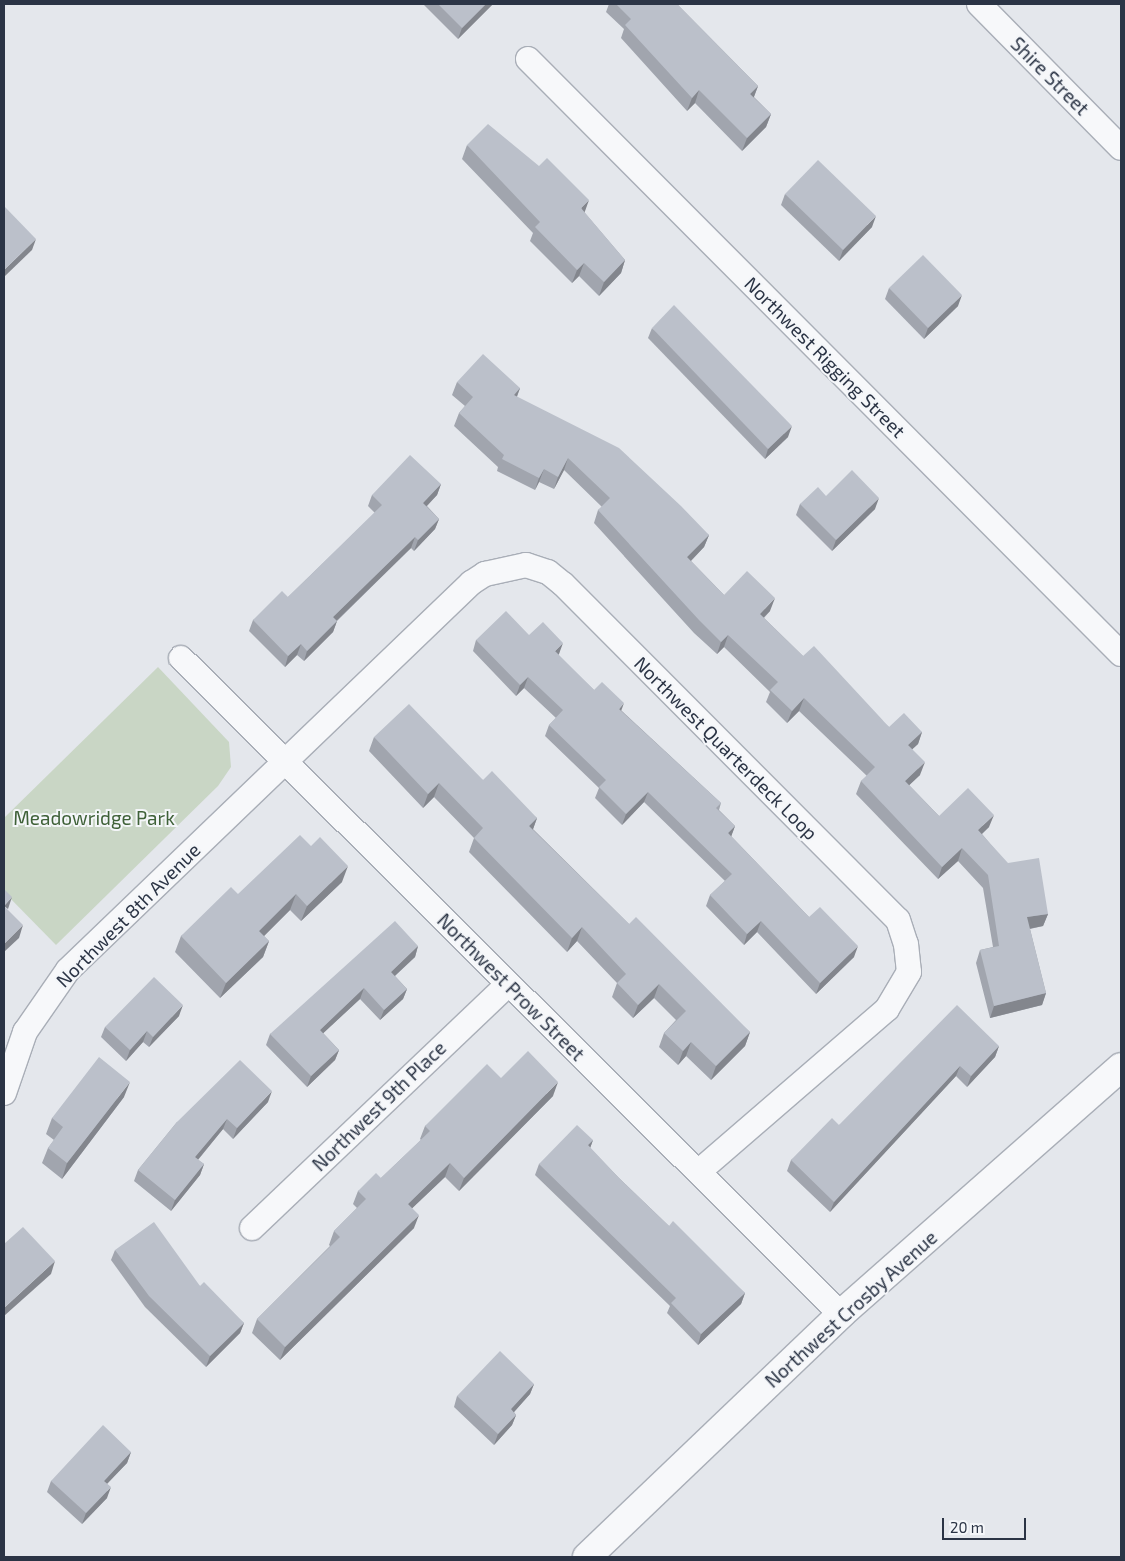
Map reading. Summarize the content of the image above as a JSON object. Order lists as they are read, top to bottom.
{
  "streets": {
    "street": [
      "Shire Street",
      "Northwest Rigging Street",
      "Northwest Quarterdeck Loop",
      "Northwest 8th Avenue",
      "Northwest Prow Street",
      "Northwest 9th Place",
      "Northwest Crosby Avenue"
    ]
  },
  "crossings": [
    ["Northwest Quarterdeck Loop", "Northwest 8th Avenue"],
    ["Northwest Quarterdeck Loop", "Northwest Prow Street"],
    ["Northwest 8th Avenue", "Northwest Prow Street"],
    ["Northwest Prow Street", "Northwest 9th Place"],
    ["Northwest Prow Street", "Northwest Crosby Avenue"]
  ],
  "parks": ["Meadowridge Park"],
  "scale_bar": "20 m"
}
